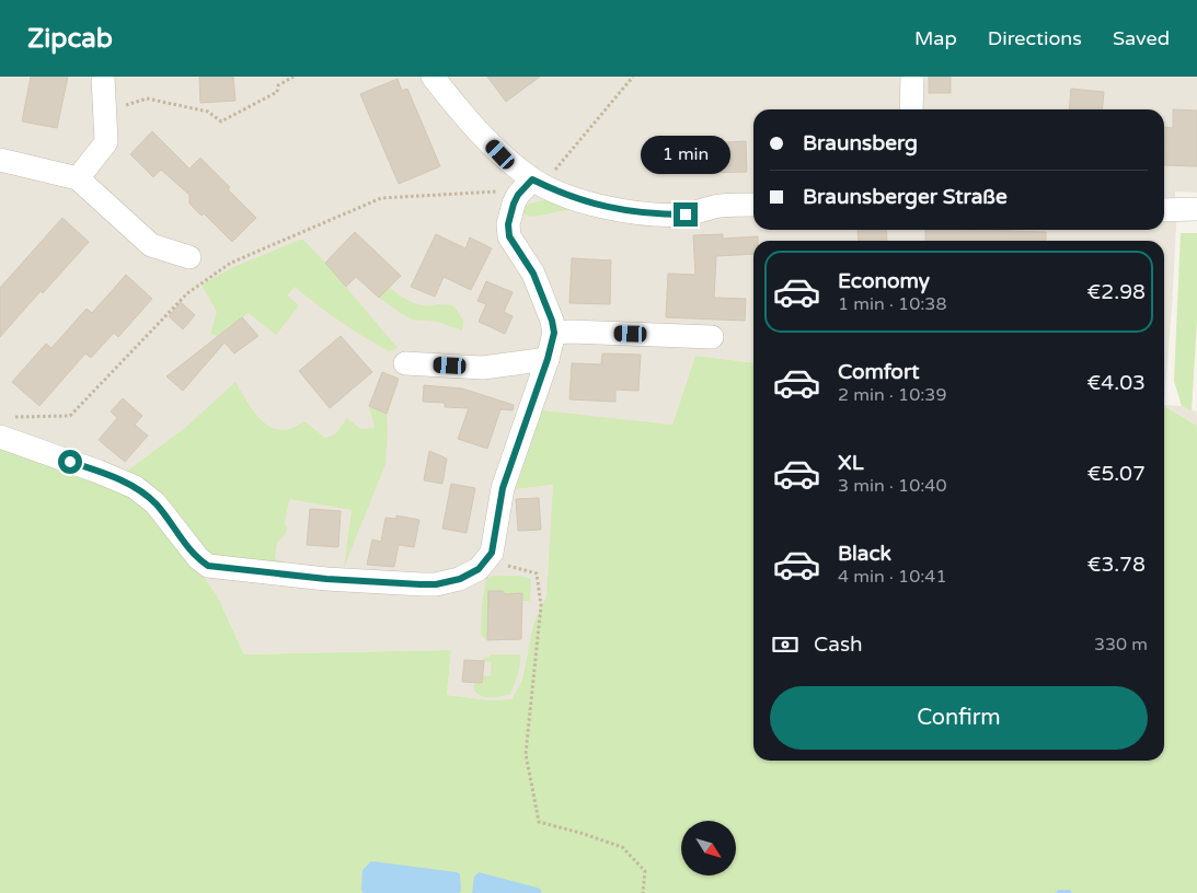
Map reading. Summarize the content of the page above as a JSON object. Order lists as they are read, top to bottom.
{
  "north": "bottom right",
  "page": {
    "header": "Zipcab",
    "nav": ["Map", "Directions", "Saved"],
    "banner": ["Braunsberg", "Braunsberger Straße"],
    "bubble": "1 min",
    "list": [
      {
        "name": "Economy",
        "note": "1 min · 10:38",
        "value": "€2.98"
      },
      {
        "name": "Comfort",
        "note": "2 min · 10:39",
        "value": "€4.03"
      },
      {
        "name": "XL",
        "note": "3 min · 10:40",
        "value": "€5.07"
      },
      {
        "name": "Black",
        "note": "4 min · 10:41",
        "value": "€3.78"
      }
    ],
    "pay": ["Cash", "330 m"],
    "buttons": "Confirm"
  }
}
